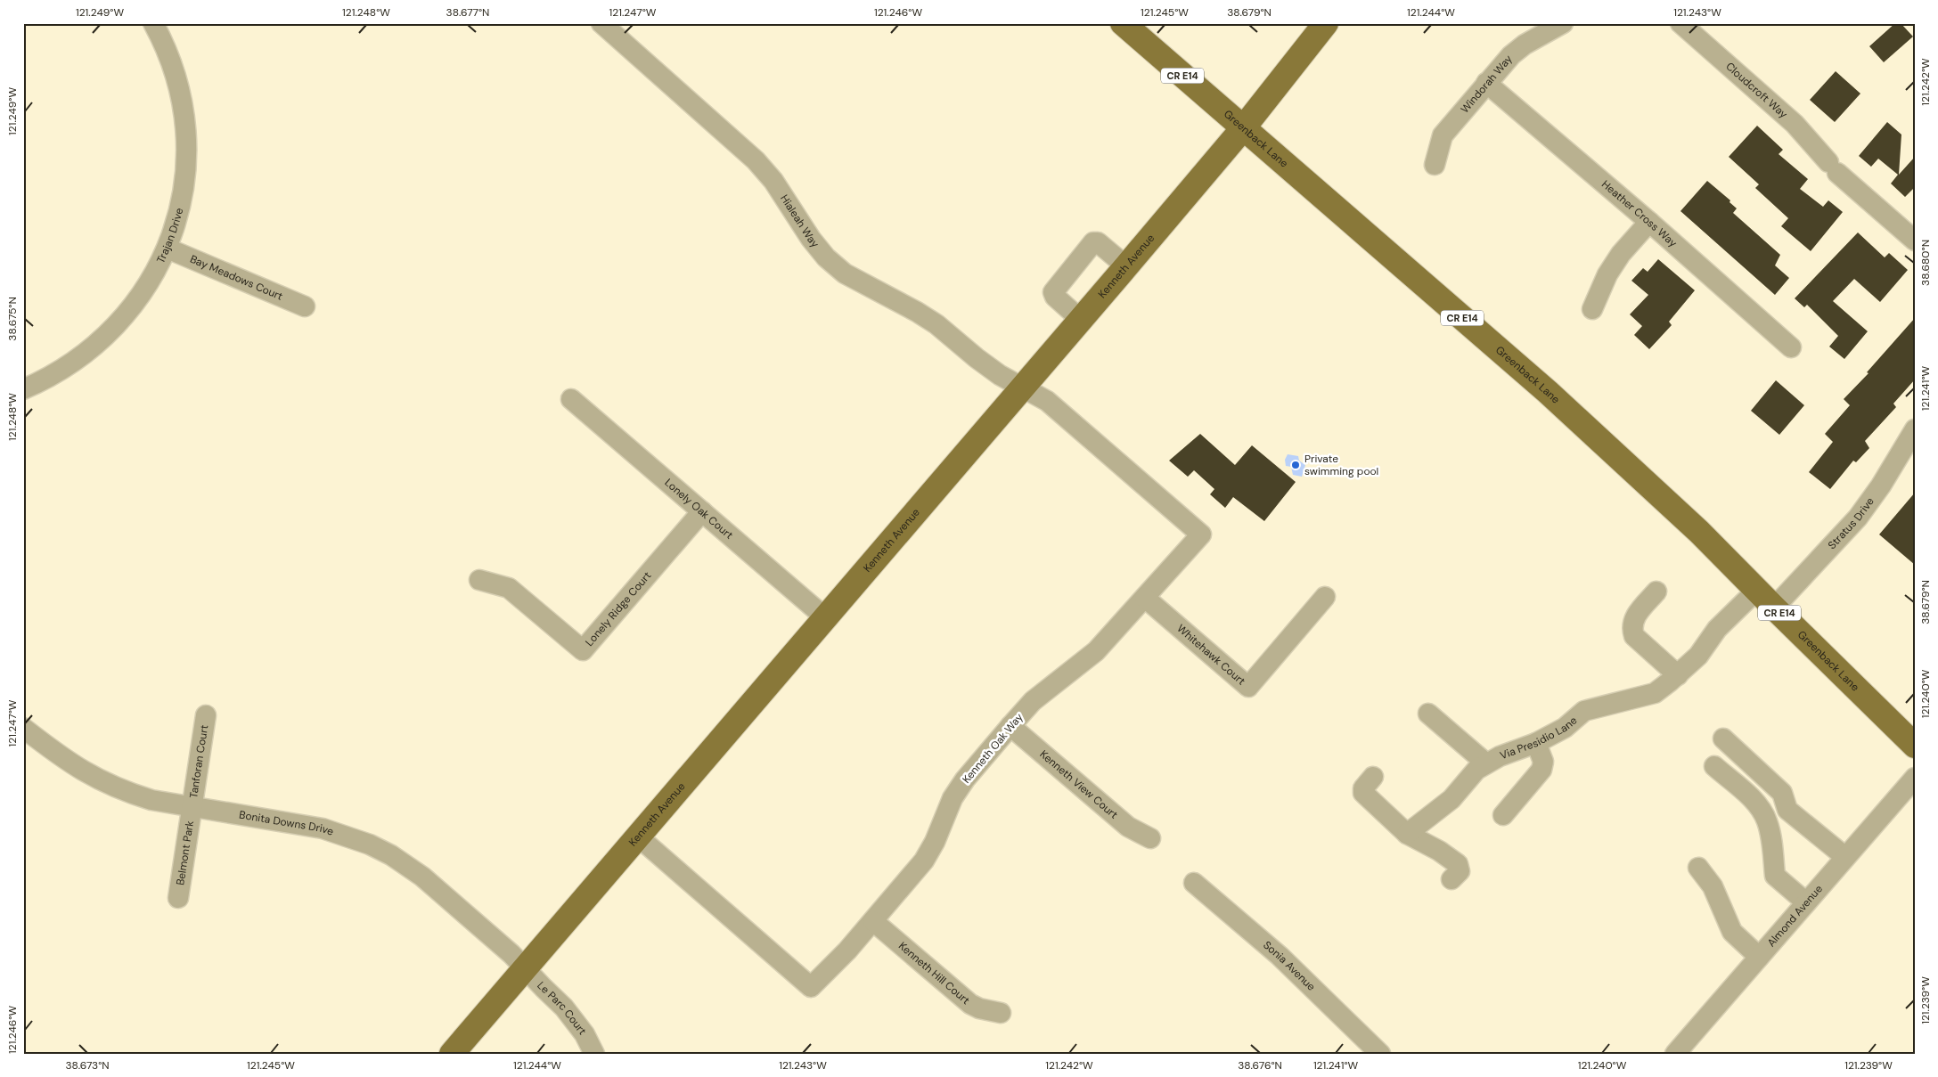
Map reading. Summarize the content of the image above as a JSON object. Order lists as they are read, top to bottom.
{
  "streets": {
    "main road": ["CR E14", "Greenback Lane", "Kenneth Avenue"],
    "street": [
      "Windorah Way",
      "Cloudcroft Way",
      "Heather Cross Way",
      "Hialeah Way",
      "Trajan Drive",
      "Bay Meadows Court",
      "Lonely Oak Court",
      "Stratus Drive",
      "Lonely Ridge Court",
      "Whitehawk Court",
      "Via Presidio Lane",
      "Kenneth Oak Way",
      "Tanforan Court",
      "Kenneth View Court",
      "Bonita Downs Drive",
      "Belmont Park",
      "Almond Avenue",
      "Sonia Avenue",
      "Kenneth Hill Court",
      "Le Parc Court"
    ]
  },
  "crossings": [
    ["Windorah Way", "Heather Cross Way"],
    ["Greenback Lane", "Kenneth Avenue"],
    ["Greenback Lane", "Stratus Drive"],
    ["Greenback Lane", "Via Presidio Lane"],
    ["Hialeah Way", "Kenneth Avenue"],
    ["Hialeah Way", "Kenneth Oak Way"],
    ["Trajan Drive", "Bay Meadows Court"],
    ["Kenneth Avenue", "Lonely Oak Court"],
    ["Kenneth Avenue", "Kenneth Oak Way"],
    ["Kenneth Avenue", "Bonita Downs Drive"],
    ["Kenneth Avenue", "Le Parc Court"],
    ["Lonely Oak Court", "Lonely Ridge Court"],
    ["Whitehawk Court", "Kenneth Oak Way"],
    ["Kenneth Oak Way", "Kenneth View Court"],
    ["Kenneth Oak Way", "Kenneth Hill Court"],
    ["Tanforan Court", "Bonita Downs Drive"],
    ["Tanforan Court", "Belmont Park"],
    ["Bonita Downs Drive", "Belmont Park"],
    ["Bonita Downs Drive", "Le Parc Court"]
  ],
  "places": ["Private swimming pool"],
  "coordinates": [
    "121.249°W",
    "121.248°W",
    "38.677°N",
    "121.247°W",
    "121.246°W",
    "121.245°W",
    "38.679°N",
    "121.244°W",
    "121.243°W",
    "121.242°W",
    "38.680°N",
    "38.675°N",
    "121.241°W",
    "121.240°W",
    "121.239°W",
    "38.673°N",
    "38.676°N"
  ]
}
